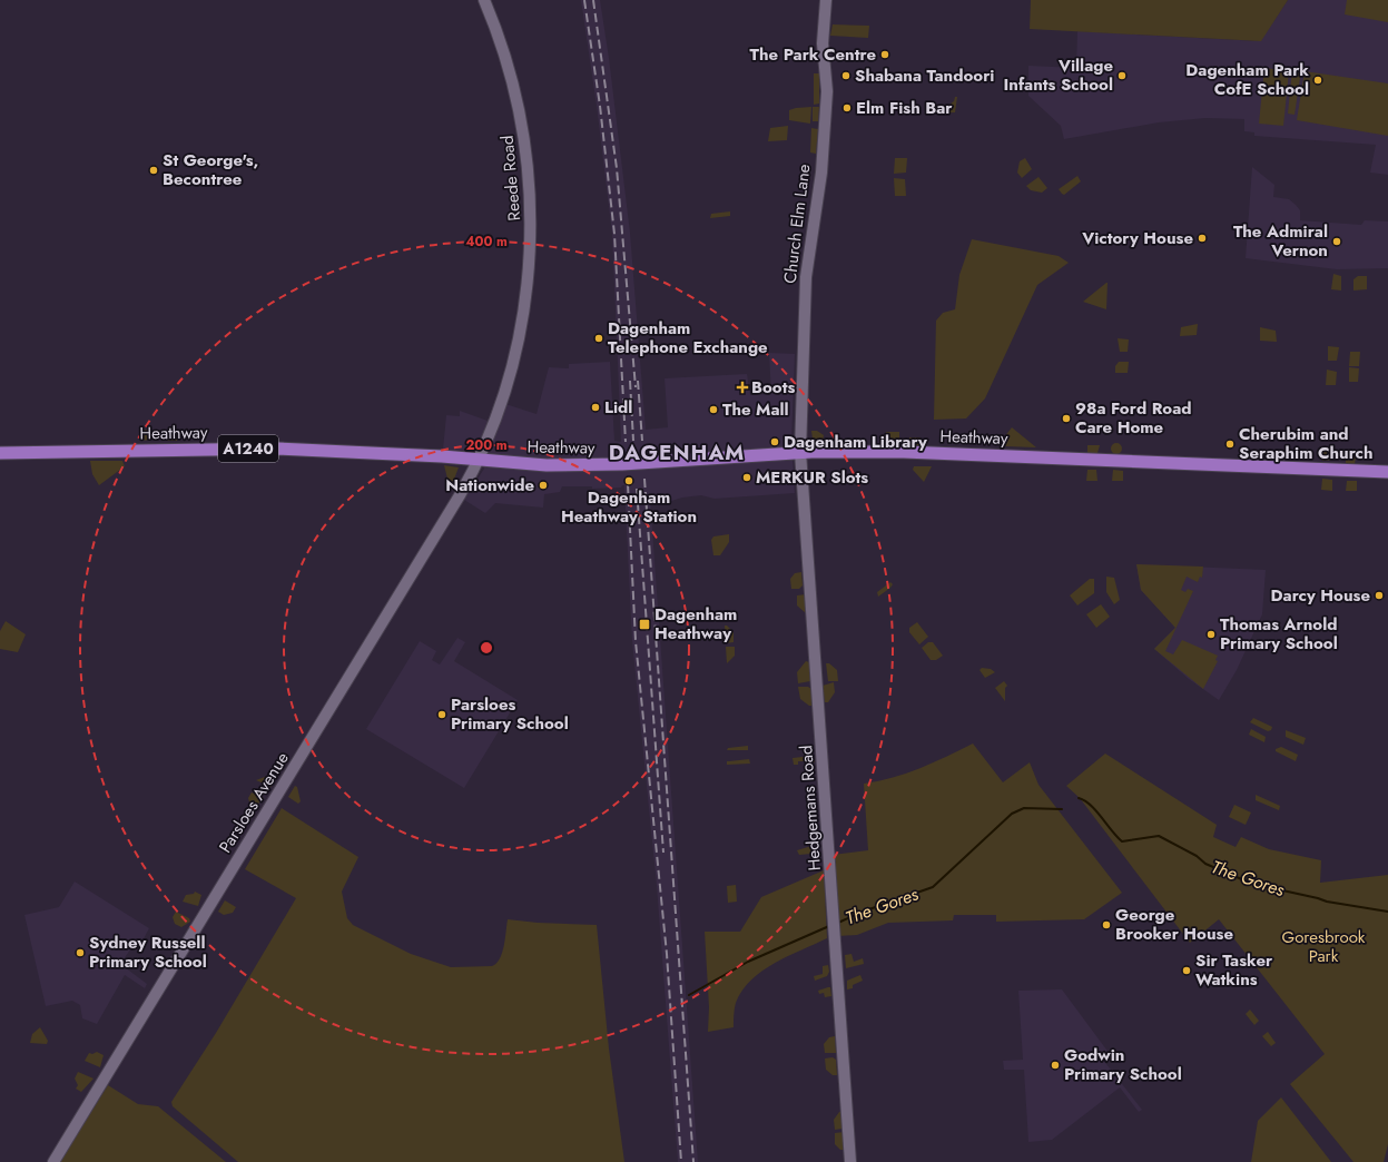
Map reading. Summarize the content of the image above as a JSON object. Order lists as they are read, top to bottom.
{
  "streets": {
    "main road": ["Heathway", "A1240"],
    "street": [
      "Reede Road",
      "Church Elm Lane",
      "Parsloes Avenue",
      "Hedgemans Road"
    ]
  },
  "crossings": [
    ["Reede Road", "Heathway"],
    ["Reede Road", "Parsloes Avenue"],
    ["Church Elm Lane", "Heathway"],
    ["Church Elm Lane", "Hedgemans Road"],
    ["Heathway", "Parsloes Avenue"],
    ["Heathway", "Hedgemans Road"]
  ],
  "districts": ["DAGENHAM"],
  "water": ["The Gores"],
  "parks": ["Goresbrook Park"],
  "places": {
    "other": [
      "The Park Centre",
      "Shabana Tandoori",
      "Village Infants School",
      "Dagenham Park CofE School",
      "Elm Fish Bar",
      "St George's, Becontree",
      "Victory House",
      "The Admiral Vernon",
      "Dagenham Telephone Exchange",
      "Lidl",
      "The Mall",
      "98a Ford Road Care Home",
      "Dagenham Library",
      "Cherubim and Seraphim Church",
      "MERKUR Slots",
      "Dagenham Heathway Station",
      "Nationwide",
      "Darcy House",
      "Thomas Arnold Primary School",
      "Parsloes Primary School",
      "George Brooker House",
      "Sydney Russell Primary School",
      "Sir Tasker Watkins",
      "Godwin Primary School"
    ],
    "health": ["Boots"],
    "transit": ["Dagenham Heathway"]
  },
  "rings": ["400 m", "200 m"]
}
